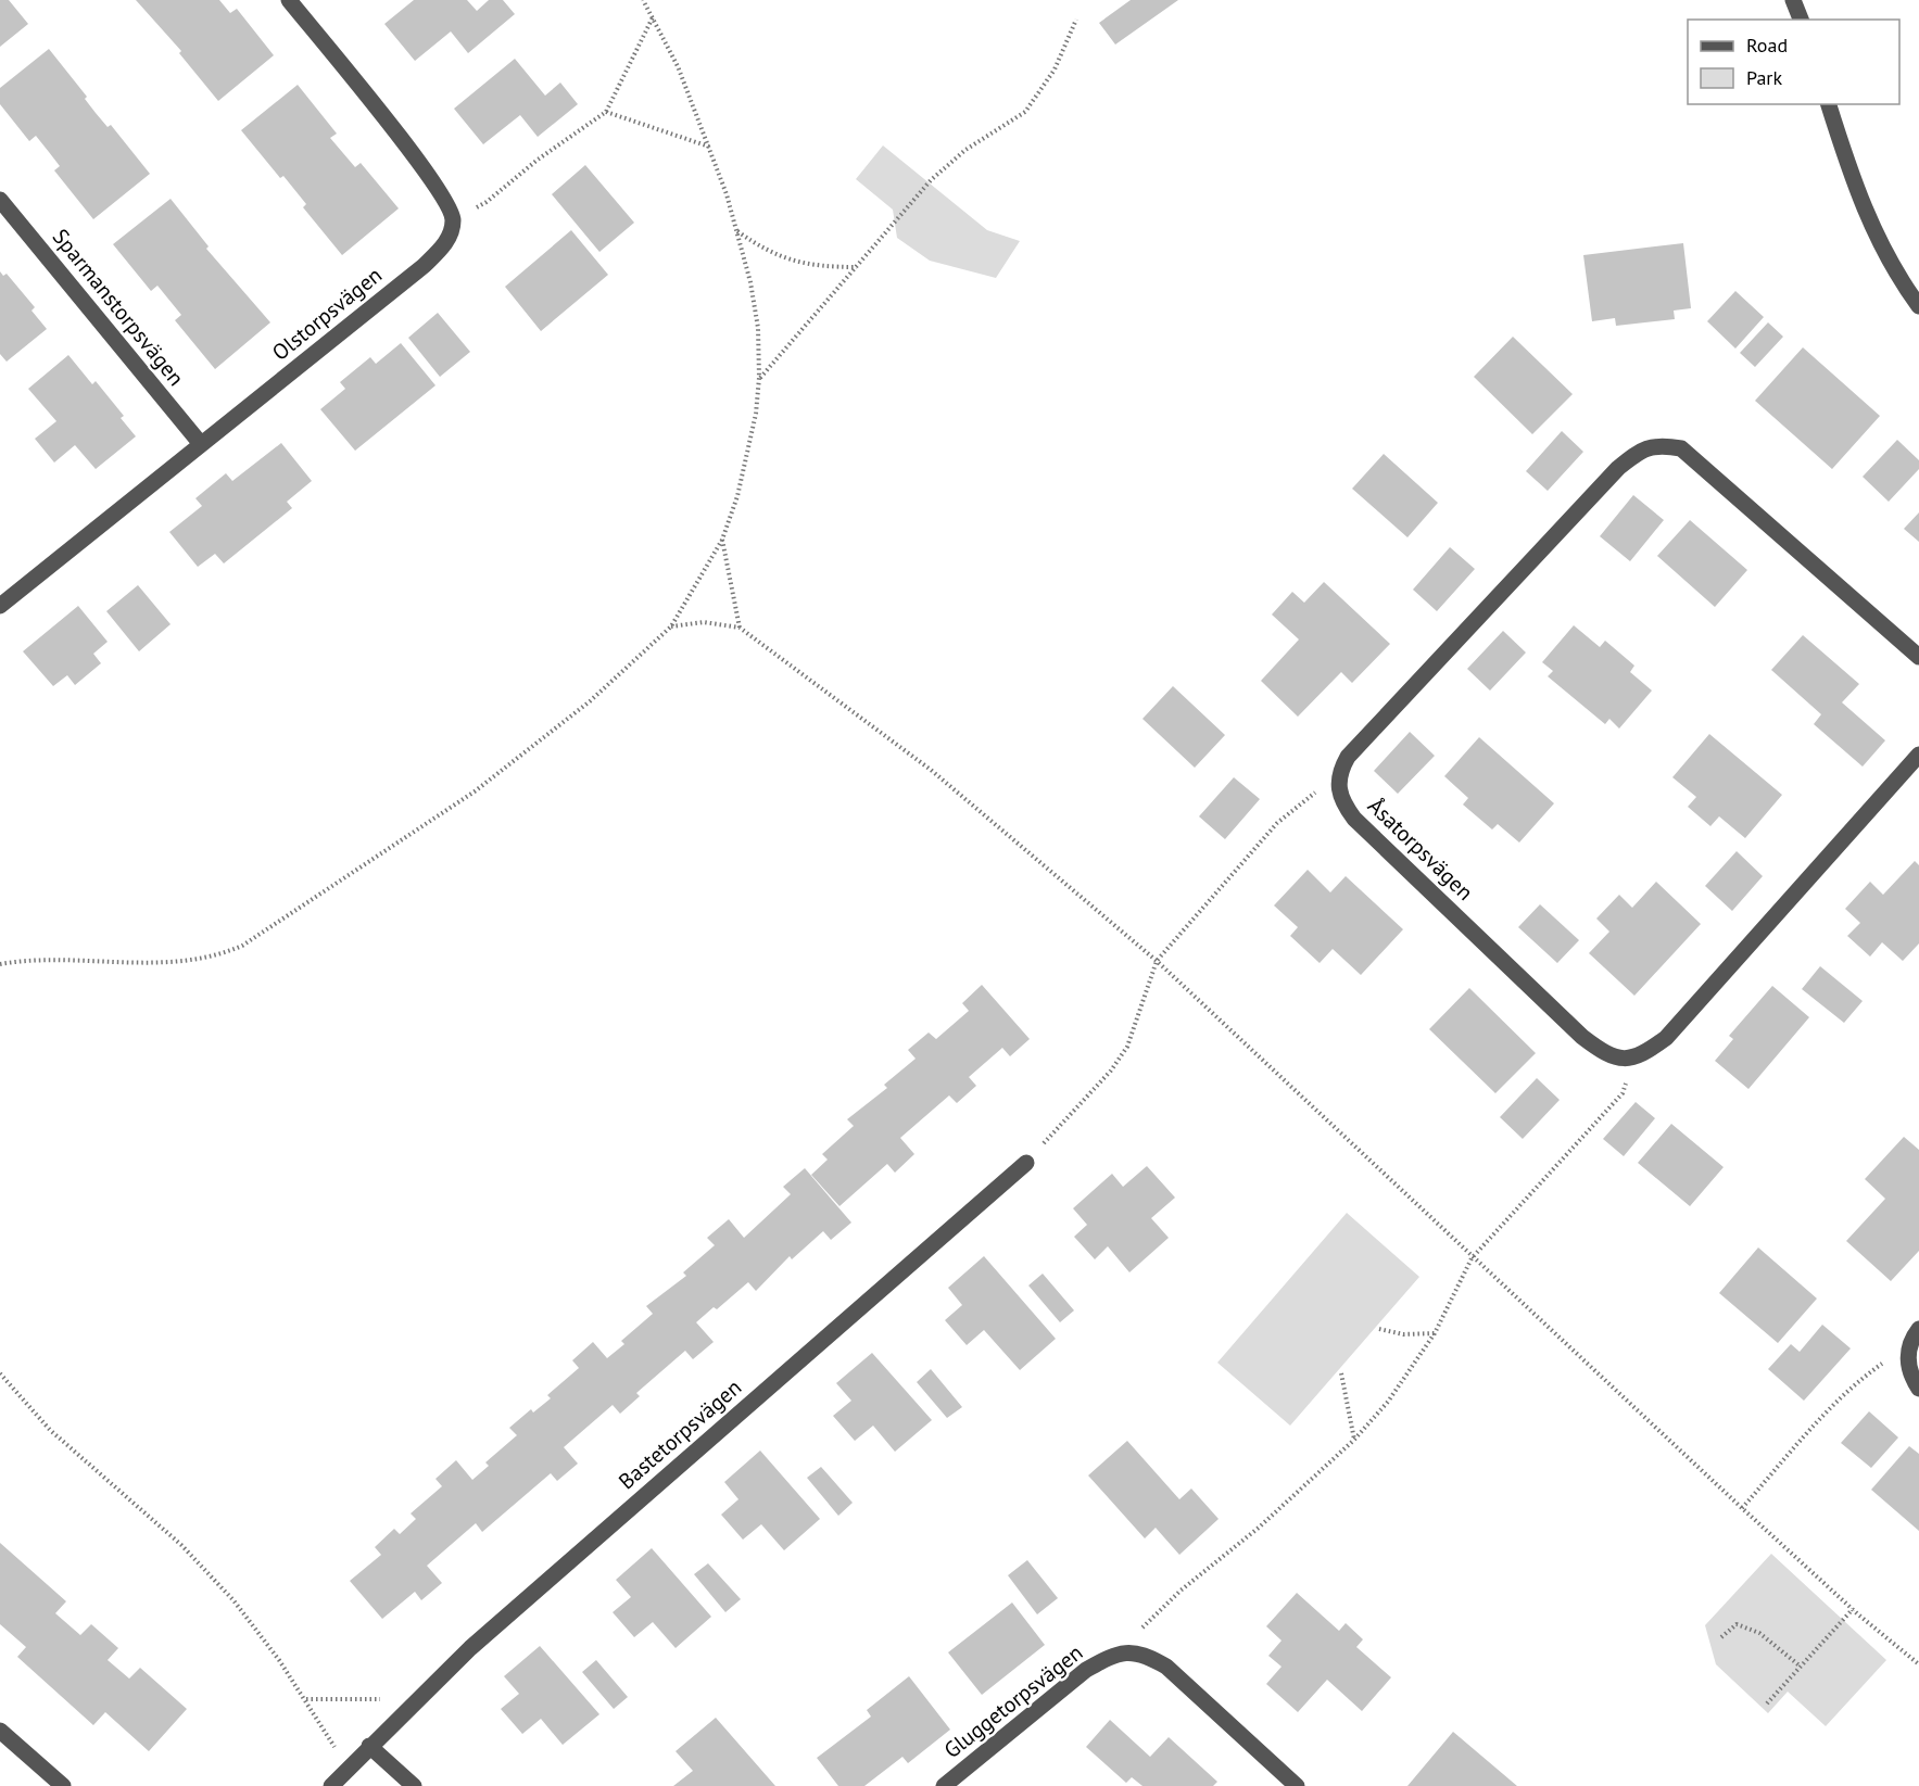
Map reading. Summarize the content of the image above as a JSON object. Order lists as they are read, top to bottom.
{
  "streets": {
    "street": [
      "Sparmanstorpsvägen",
      "Olstorpsvägen",
      "Åsatorpsvägen",
      "Bastetorpsvägen",
      "Gluggetorpsvägen"
    ]
  },
  "crossings": [
    ["Sparmanstorpsvägen", "Olstorpsvägen"]
  ],
  "legend": ["Road", "Park"]
}
